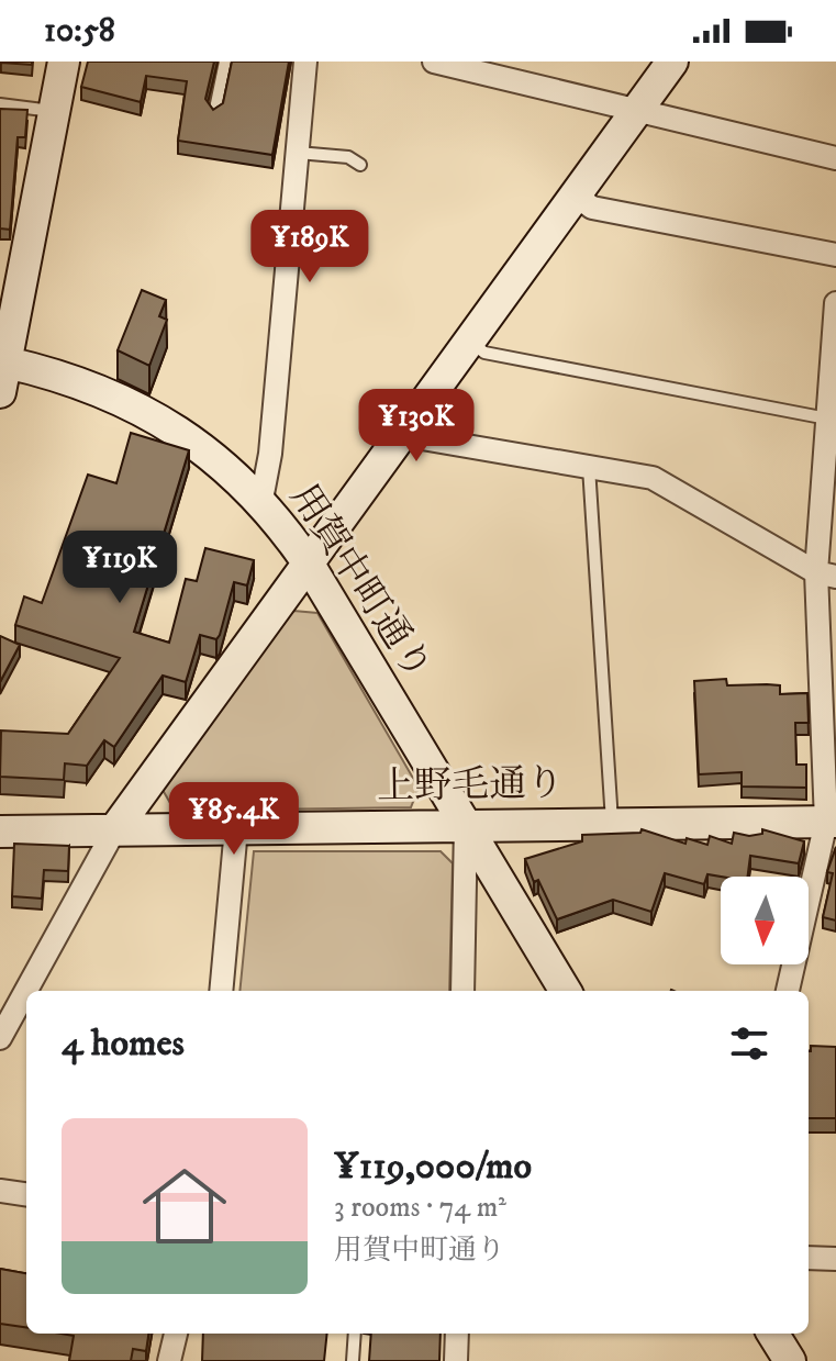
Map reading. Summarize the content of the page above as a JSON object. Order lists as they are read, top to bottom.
{
  "streets": {
    "street": ["用賀中町通り", "上野毛通り"]
  },
  "crossings": [
    ["用賀中町通り", "上野毛通り"]
  ],
  "north": "bottom",
  "page": {
    "status": "10:58",
    "price": [
      "¥189K",
      "¥130K",
      "¥119K",
      "¥85.4K"
    ],
    "heading": "4 homes",
    "list": [
      {
        "name": "¥119,000/mo",
        "note": "3 rooms · 74 m² · 用賀中町通り"
      }
    ]
  }
}
